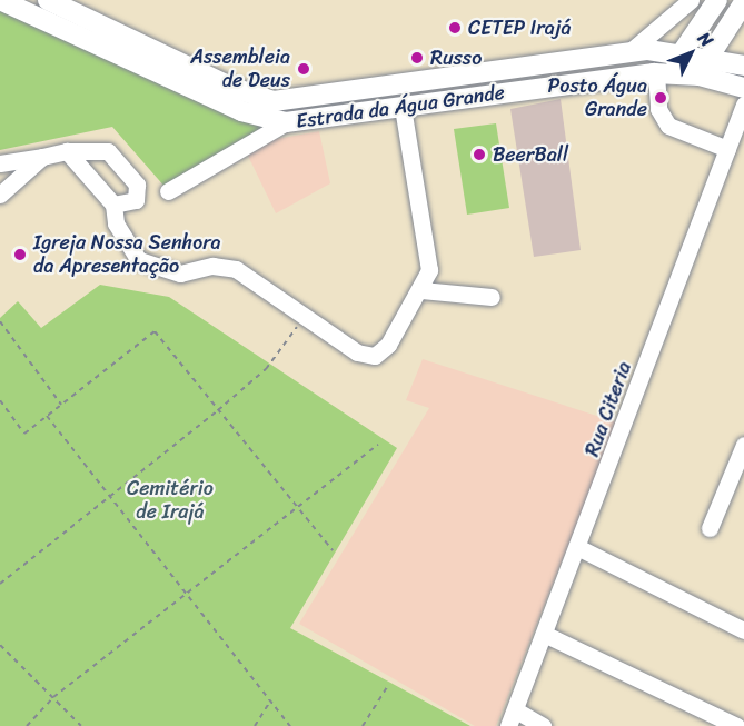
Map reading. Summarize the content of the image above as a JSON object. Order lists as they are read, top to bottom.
{
  "streets": {
    "main road": ["Estrada da Água Grande"],
    "street": ["Rua Citeria"]
  },
  "parks": ["Cemitério de Irajá"],
  "places": [
    "CETEP Irajá",
    "Russo",
    "Assembleia de Deus",
    "Posto Água Grande",
    "BeerBall",
    "Igreja Nossa Senhora da Apresentação"
  ],
  "north": "top right"
}
